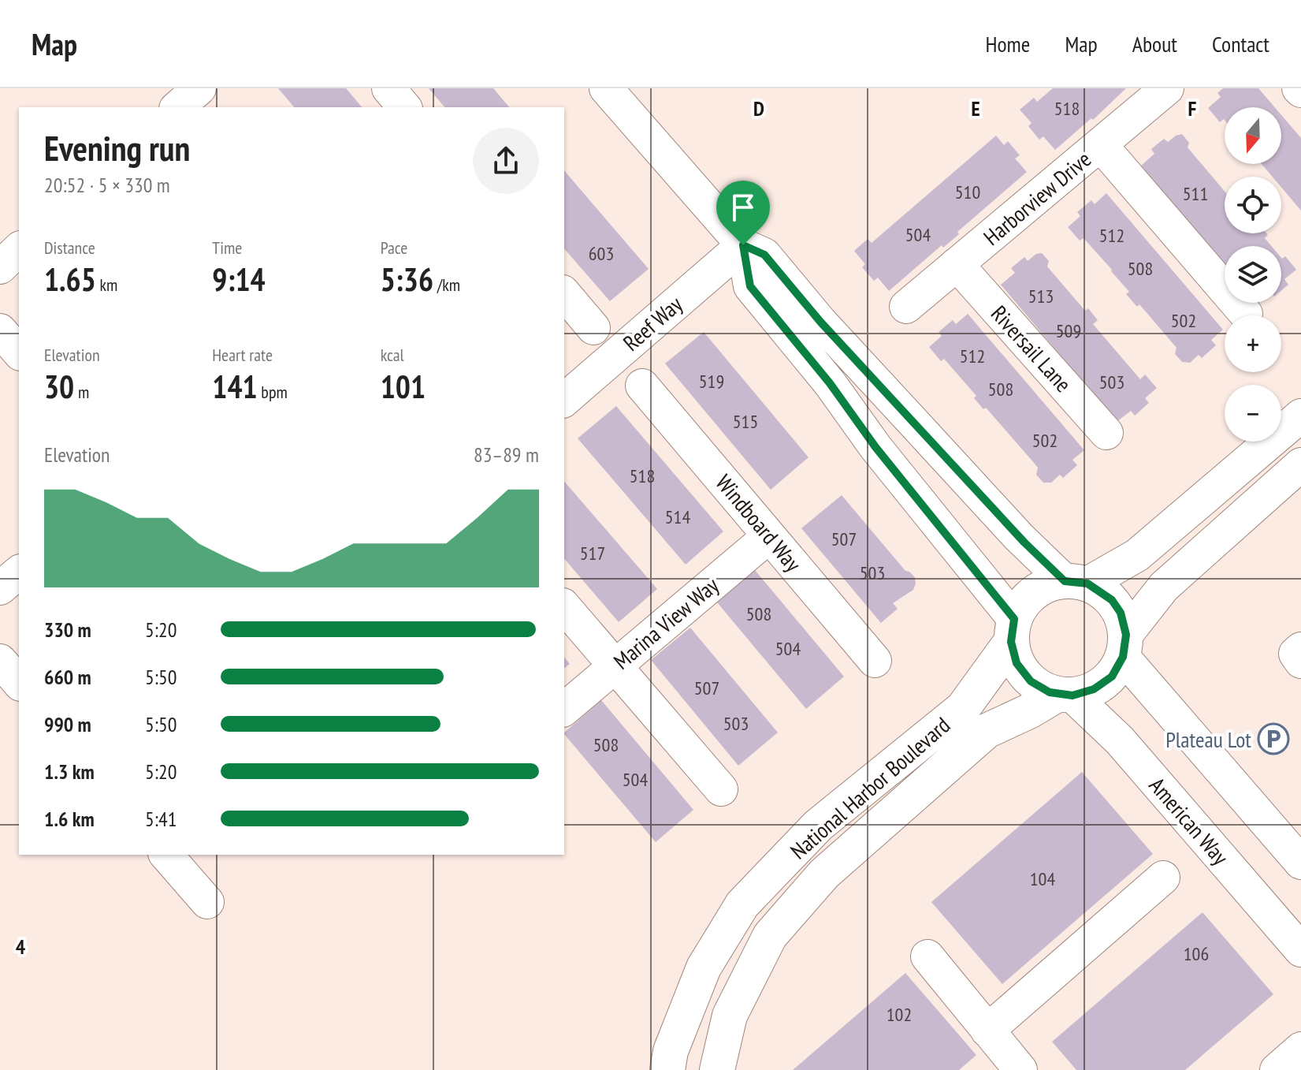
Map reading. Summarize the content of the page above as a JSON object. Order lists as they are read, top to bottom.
{
  "streets": {
    "main road": ["National Harbor Boulevard"],
    "street": [
      "Harborview Drive",
      "Reef Way",
      "Riversail Lane",
      "Windboard Way",
      "Marina View Way",
      "American Way"
    ]
  },
  "crossings": [
    ["Harborview Drive", "Riversail Lane"],
    ["Windboard Way", "Marina View Way"],
    ["National Harbor Boulevard", "American Way"]
  ],
  "places": {
    "parking": ["Plateau Lot"]
  },
  "house_numbers": [
    "518",
    "510",
    "511",
    "504",
    "512",
    "603",
    "508",
    "513",
    "502",
    "509",
    "512",
    "519",
    "503",
    "508",
    "515",
    "502",
    "518",
    "514",
    "507",
    "517",
    "503",
    "508",
    "504",
    "507",
    "503",
    "508",
    "504",
    "104",
    "106",
    "102"
  ],
  "north": "bottom",
  "page": {
    "header": "Map",
    "nav": [
      "Home",
      "Map",
      "About",
      "Contact"
    ],
    "map_buttons": ["+", "−"],
    "heading": ["Evening run", "20:52 · 5 × 330 m"],
    "stats": [
      ["Distance", "1.65 km"],
      ["Time", "9:14"],
      ["Pace", "5:36 /km"],
      ["Elevation", "30 m"],
      ["Heart rate", "141 bpm"],
      ["kcal", "101"]
    ],
    "chart": ["Elevation", "83–89 m"],
    "list": [
      {
        "name": "330 m",
        "note": "5:20"
      },
      {
        "name": "660 m",
        "note": "5:50"
      },
      {
        "name": "990 m",
        "note": "5:50"
      },
      {
        "name": "1.3 km",
        "note": "5:20"
      },
      {
        "name": "1.6 km",
        "note": "5:41"
      }
    ]
  },
  "grid": {
    "columns": ["D", "E", "F"],
    "rows": ["4"]
  }
}
